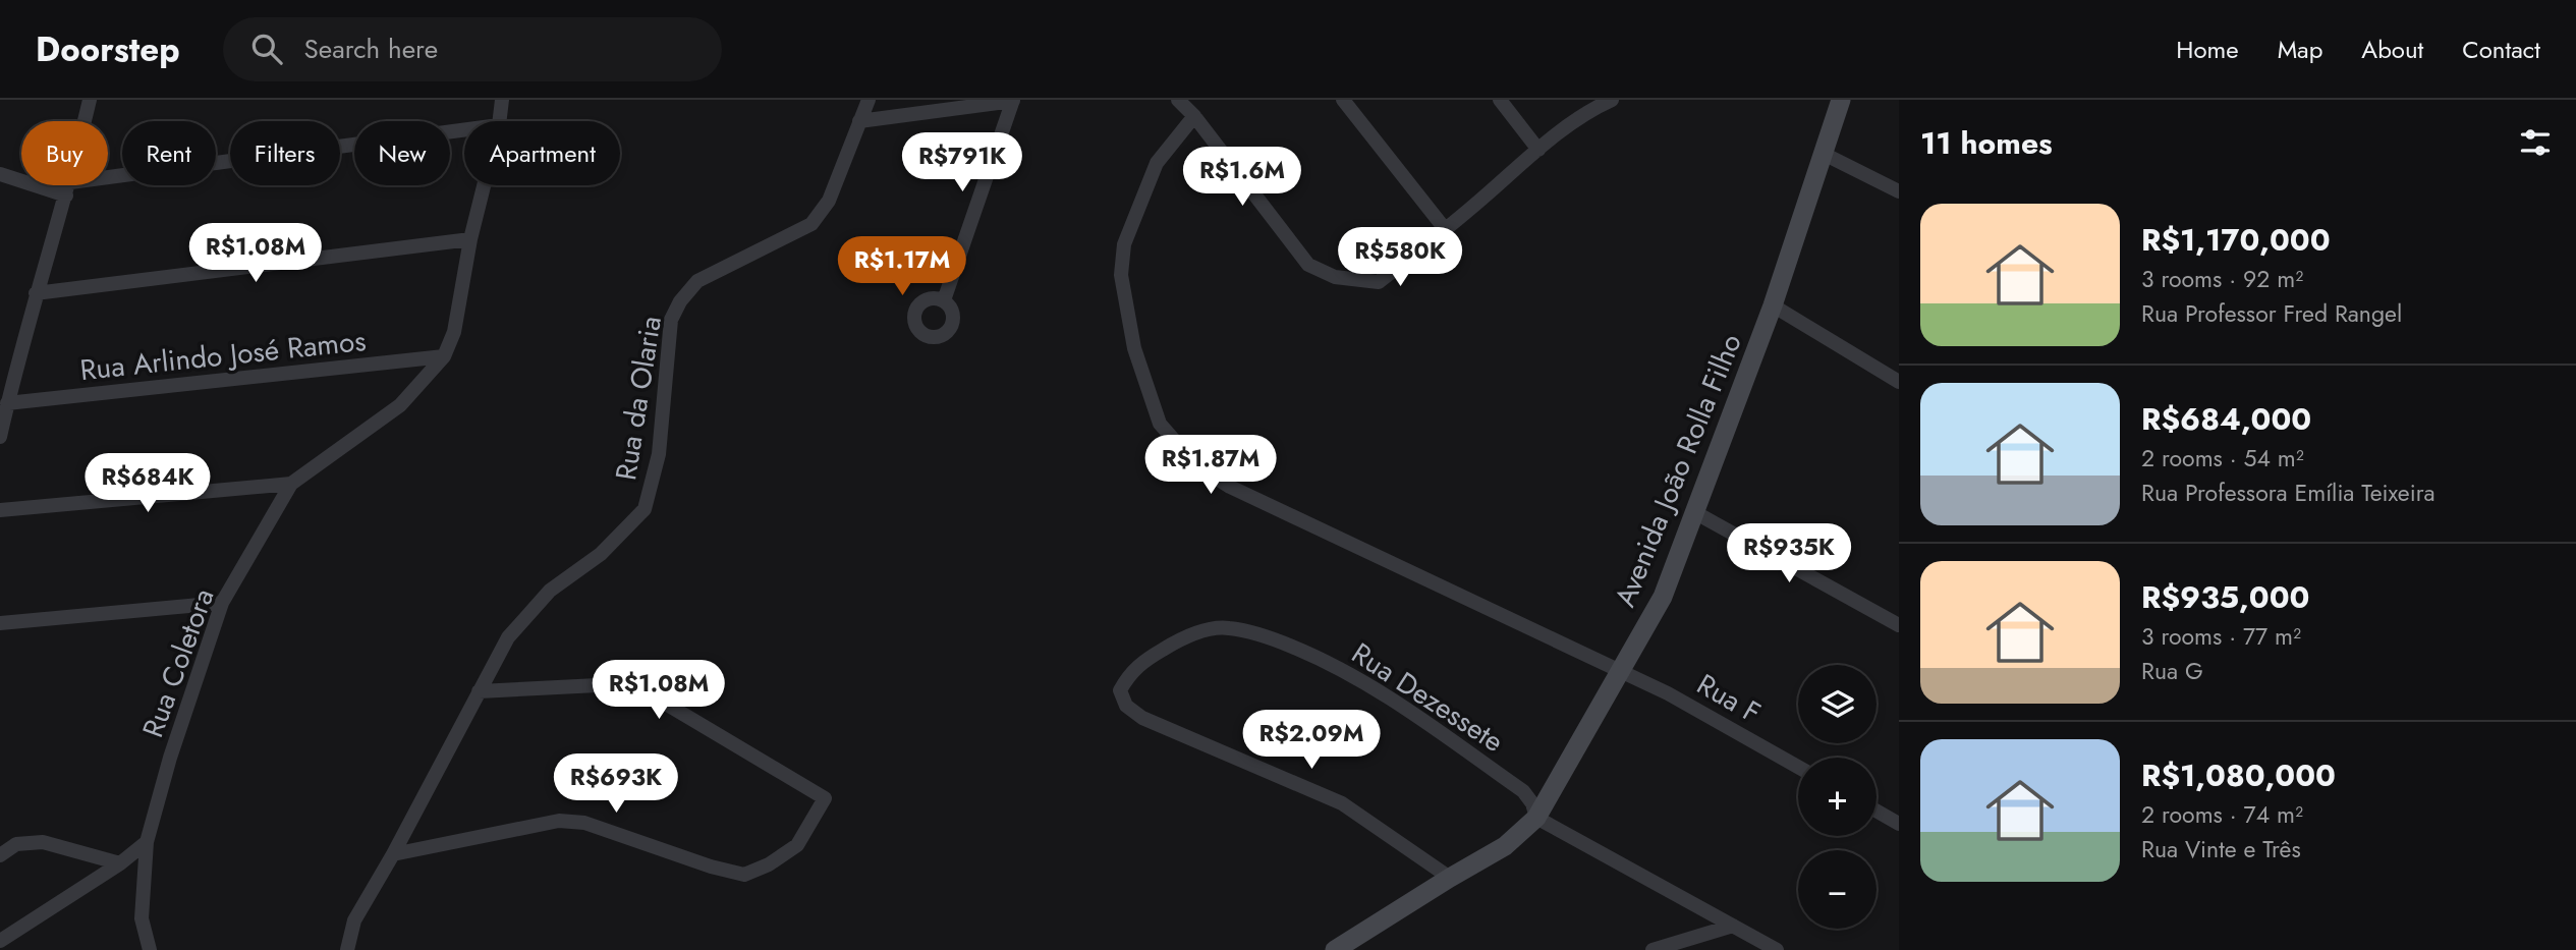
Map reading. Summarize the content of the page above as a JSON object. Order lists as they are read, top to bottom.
{
  "streets": {
    "street": [
      "Rua Arlindo José Ramos",
      "Rua da Olaria",
      "Avenida João Rolla Filho",
      "Rua Coletora",
      "Rua Dezessete",
      "Rua F"
    ]
  },
  "crossings": [
    ["Rua Arlindo José Ramos", "Rua Coletora"],
    ["Avenida João Rolla Filho", "Rua Dezessete"],
    ["Avenida João Rolla Filho", "Rua F"]
  ],
  "page": {
    "header": "Doorstep",
    "search": "Search here",
    "nav": [
      "Home",
      "Map",
      "About",
      "Contact"
    ],
    "heading": "11 homes",
    "chip": [
      "Buy",
      "Rent",
      "Filters",
      "New",
      "Apartment"
    ],
    "price": [
      "R$791K",
      "R$1.6M",
      "R$1.08M",
      "R$580K",
      "R$1.17M",
      "R$1.87M",
      "R$684K",
      "R$935K",
      "R$1.08M",
      "R$2.09M",
      "R$693K"
    ],
    "list": [
      {
        "name": "R$1,170,000",
        "note": "3 rooms · 92 m² · Rua Professor Fred Rangel"
      },
      {
        "name": "R$684,000",
        "note": "2 rooms · 54 m² · Rua Professora Emília Teixeira"
      },
      {
        "name": "R$935,000",
        "note": "3 rooms · 77 m² · Rua G"
      },
      {
        "name": "R$1,080,000",
        "note": "2 rooms · 74 m² · Rua Vinte e Três"
      }
    ],
    "map_buttons": ["+", "−"]
  }
}
